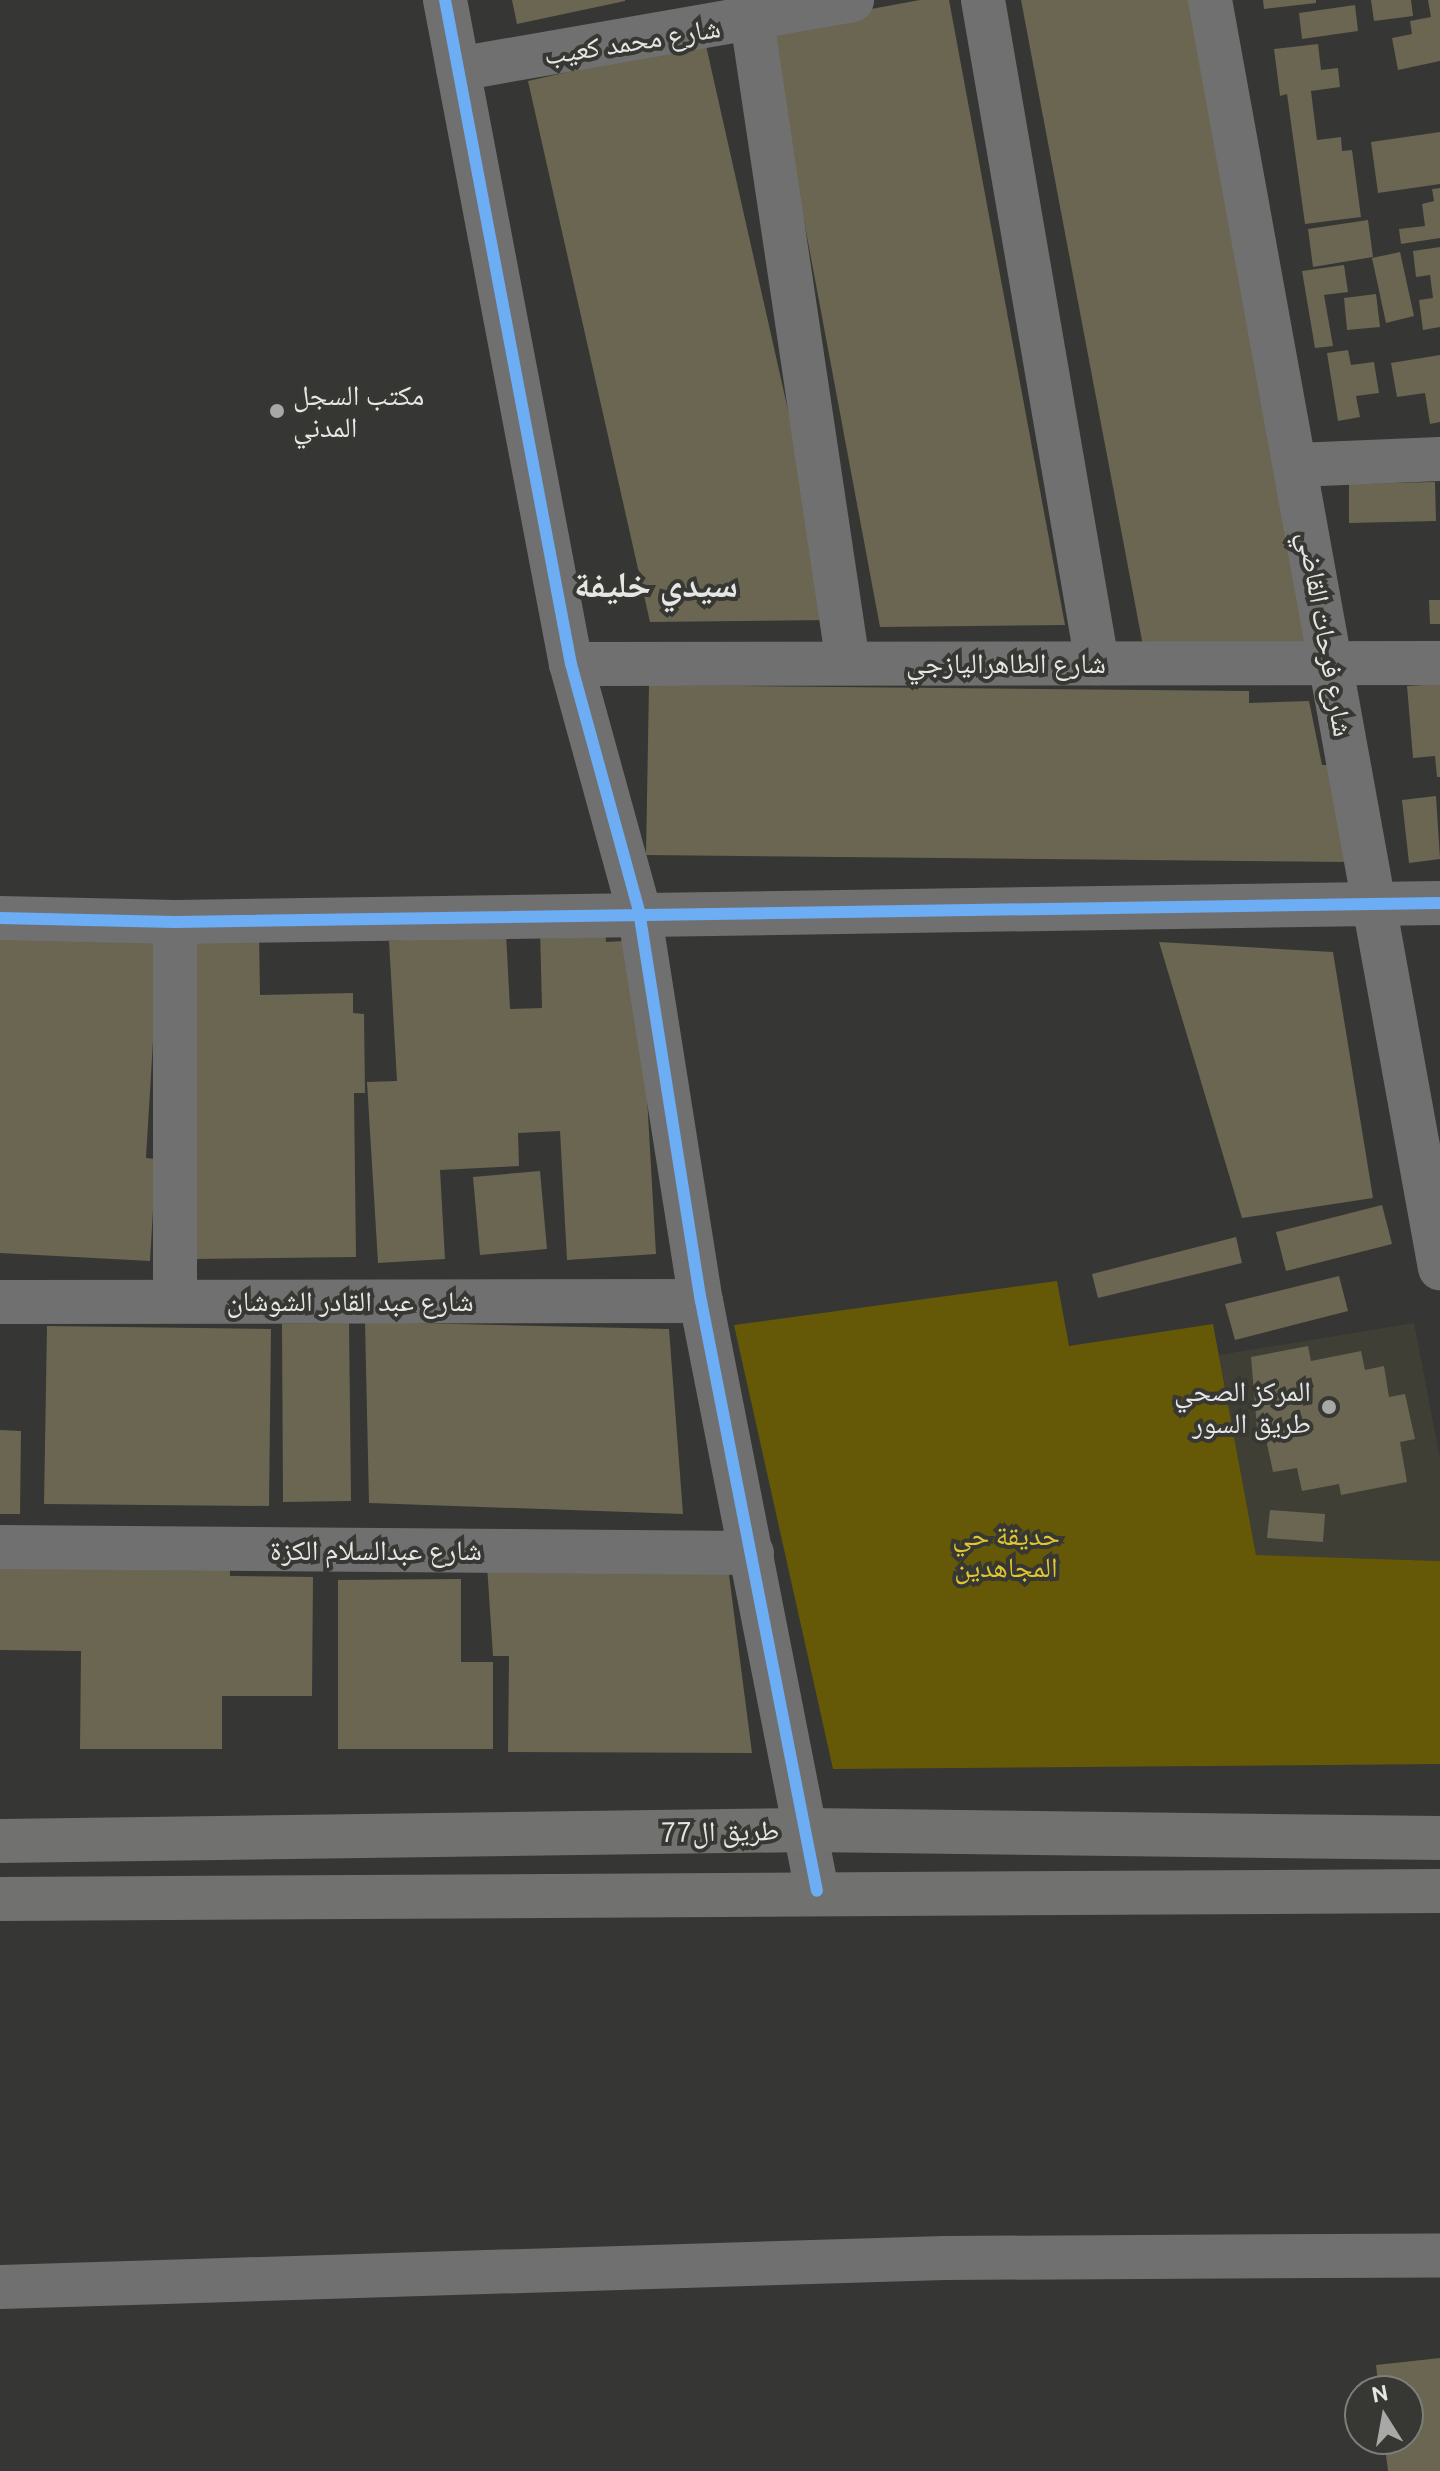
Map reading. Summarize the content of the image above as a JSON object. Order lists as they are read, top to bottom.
{
  "streets": {
    "main road": ["طريق ال77"],
    "street": [
      "شارع محمد كعيب",
      "شارع فرحات القاضي",
      "شارع الطاهراليازجي",
      "شارع عبد القادر الشوشان",
      "شارع عبدالسلام الكزة"
    ]
  },
  "crossings": [
    ["شارع فرحات القاضي", "شارع الطاهراليازجي"]
  ],
  "districts": ["سيدي خليفة"],
  "parks": ["حديقة حي المجاهدين"],
  "places": ["مكتب السجل المدني", "المركز الصحي طريق السور"],
  "north": "top"
}
